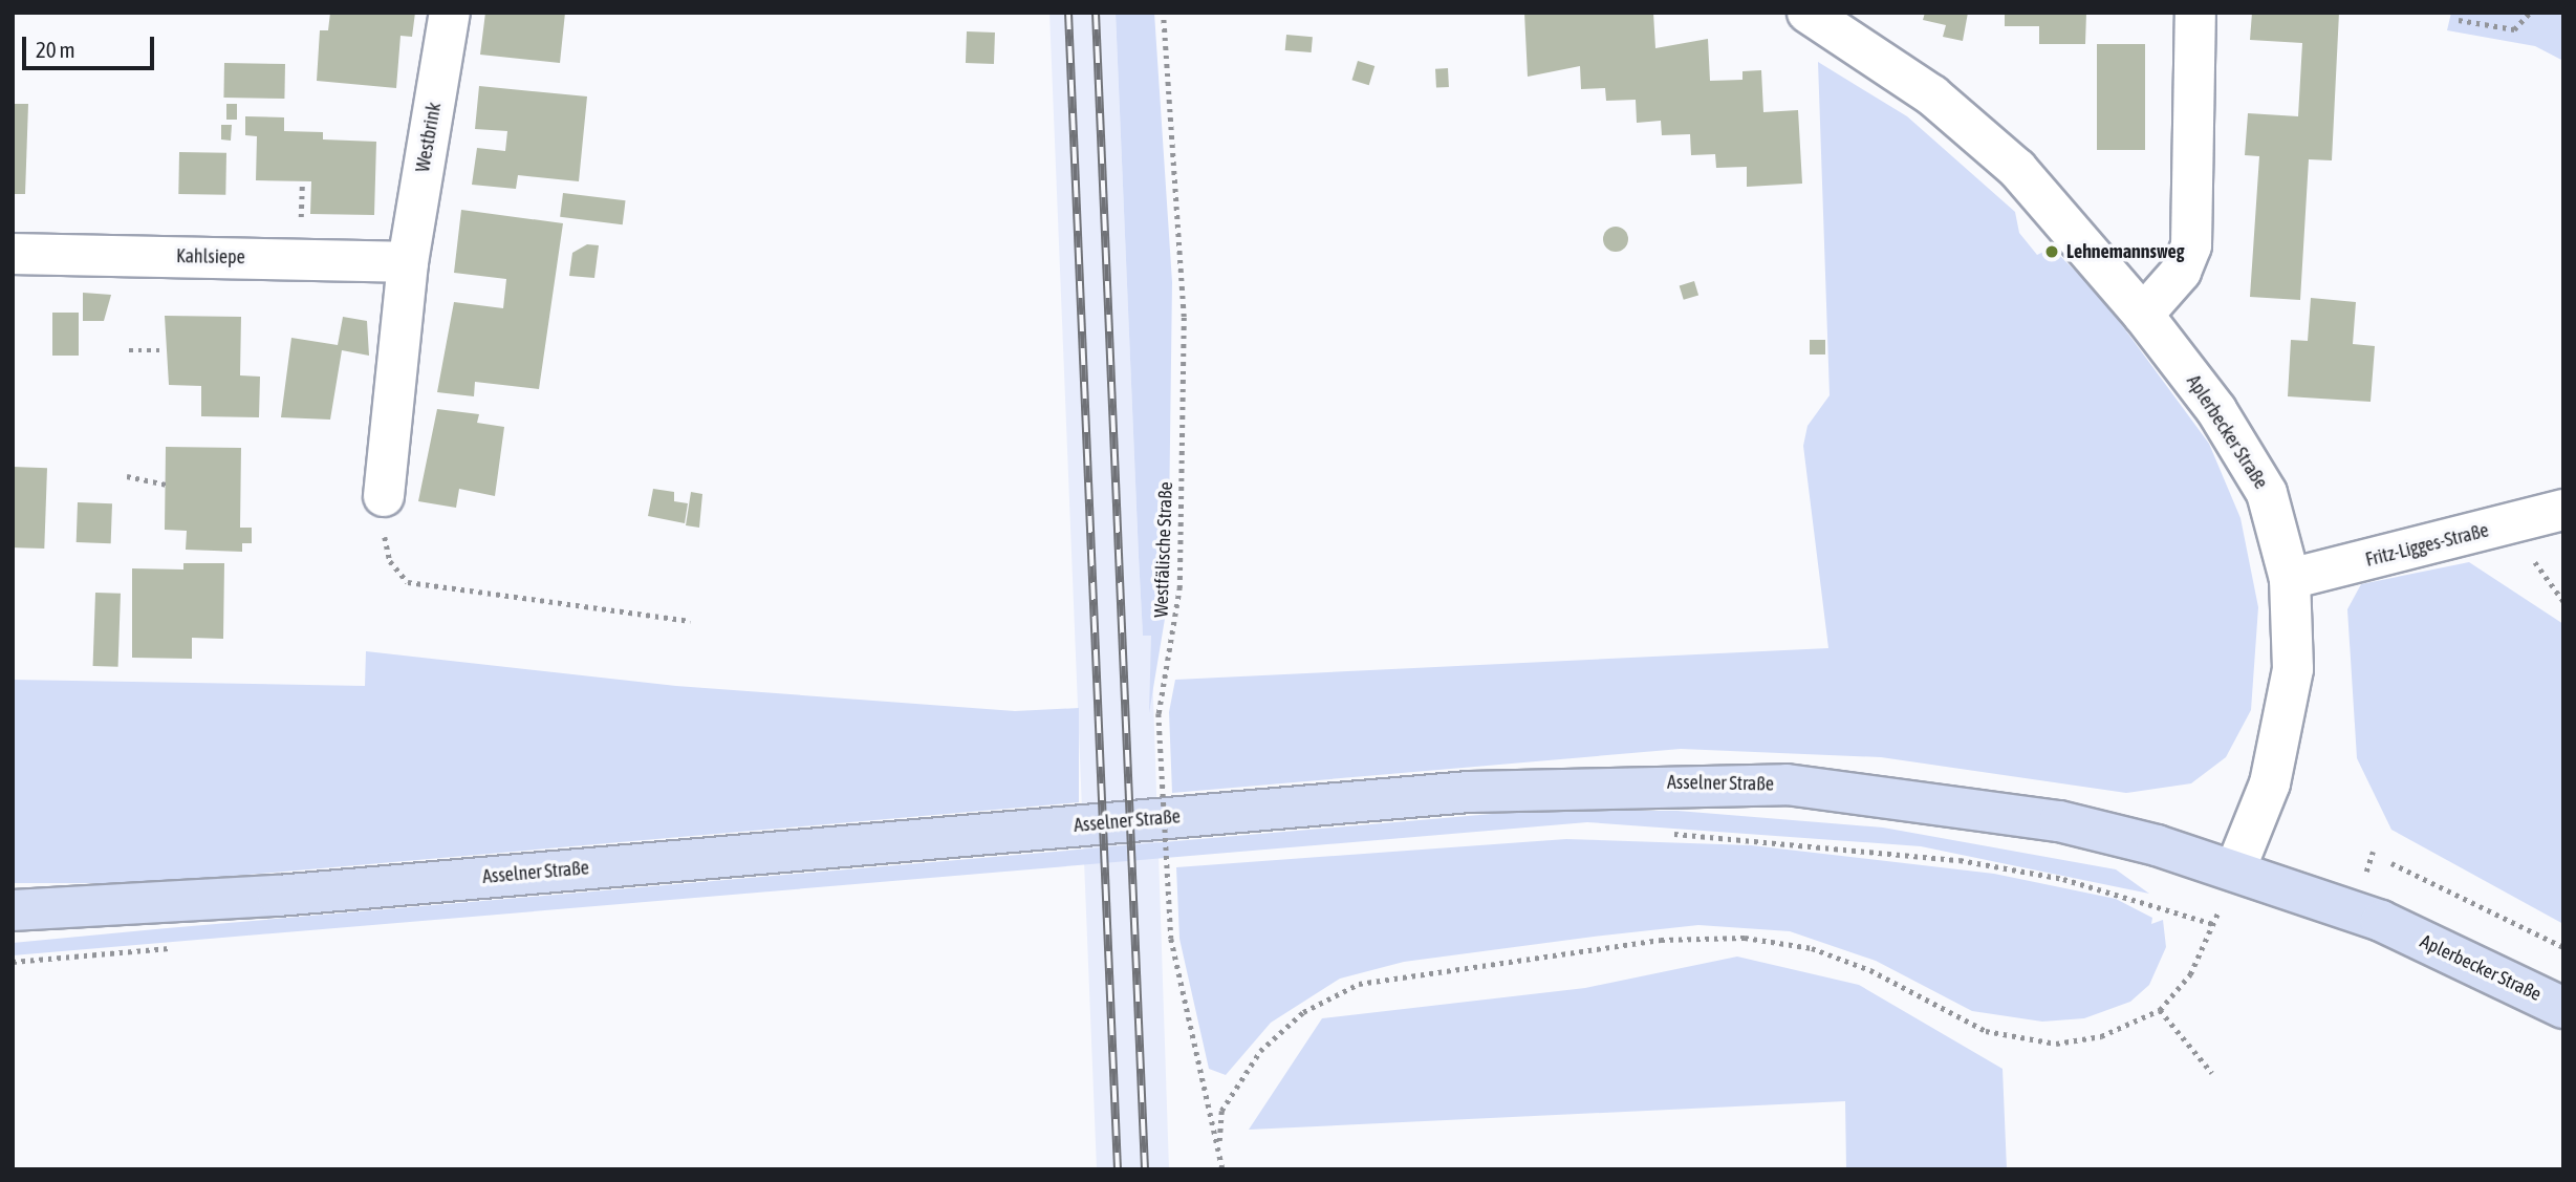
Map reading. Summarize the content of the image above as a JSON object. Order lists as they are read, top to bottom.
{
  "streets": {
    "main road": ["Aplerbecker Straße", "Asselner Straße"],
    "street": ["Westbrink", "Kahlsiepe", "Fritz-Ligges-Straße"],
    "path": ["Westfälische Straße"]
  },
  "crossings": [
    ["Westbrink", "Kahlsiepe"],
    ["Aplerbecker Straße", "Fritz-Ligges-Straße"],
    ["Aplerbecker Straße", "Asselner Straße"]
  ],
  "places": ["Lehnemannsweg"],
  "scale_bar": "20 m"
}
